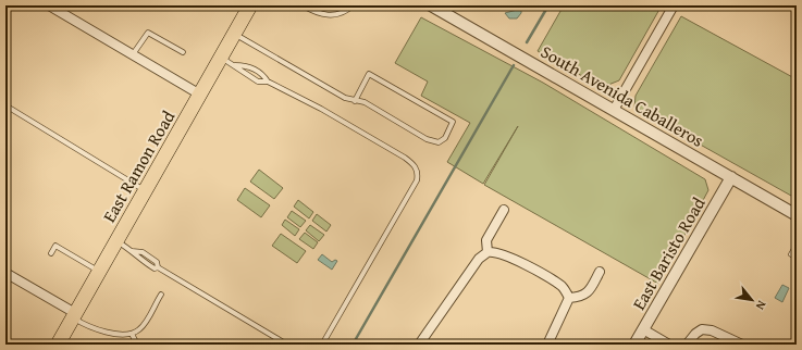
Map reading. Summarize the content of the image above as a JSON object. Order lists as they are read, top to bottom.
{
  "streets": {
    "main road": ["East Ramon Road"],
    "street": ["South Avenida Caballeros", "East Baristo Road"]
  },
  "crossings": [
    ["South Avenida Caballeros", "East Baristo Road"]
  ],
  "north": "bottom right"
}
